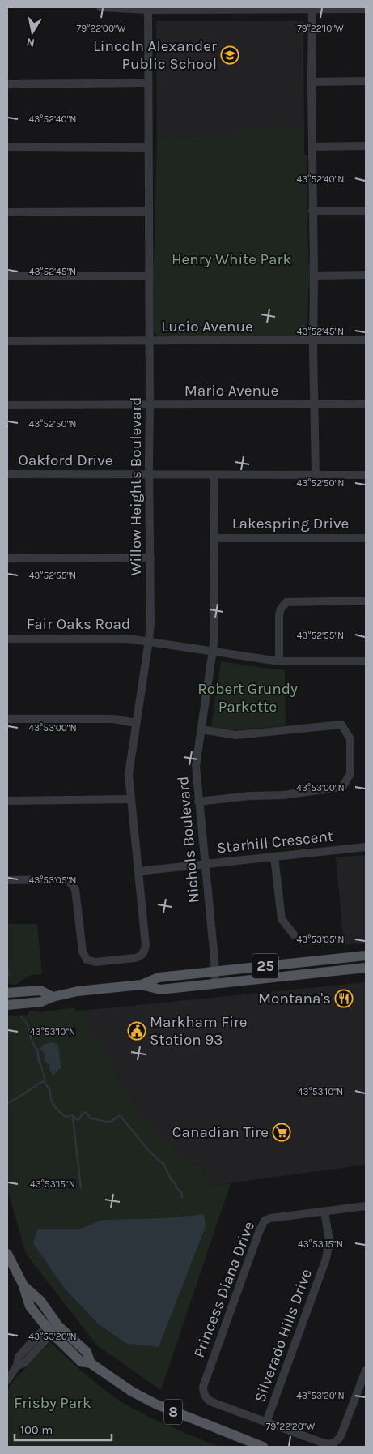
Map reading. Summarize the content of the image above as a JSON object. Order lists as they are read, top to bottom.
{
  "streets": {
    "main road": ["25", "8"],
    "street": [
      "Lucio Avenue",
      "Mario Avenue",
      "Oakford Drive",
      "Willow Heights Boulevard",
      "Lakespring Drive",
      "Fair Oaks Road",
      "Nichols Boulevard",
      "Starhill Crescent",
      "Princess Diana Drive",
      "Silverado Hills Drive"
    ]
  },
  "crossings": [
    ["Lucio Avenue", "Willow Heights Boulevard"],
    ["Mario Avenue", "Willow Heights Boulevard"],
    ["Oakford Drive", "Willow Heights Boulevard"],
    ["Oakford Drive", "Nichols Boulevard"],
    ["Willow Heights Boulevard", "Fair Oaks Road"],
    ["Willow Heights Boulevard", "Starhill Crescent"],
    ["Lakespring Drive", "Nichols Boulevard"],
    ["Nichols Boulevard", "Starhill Crescent"],
    ["Nichols Boulevard", "25"],
    ["Princess Diana Drive", "Silverado Hills Drive"]
  ],
  "parks": ["Henry White Park", "Robert Grundy Parkette", "Frisby Park"],
  "places": {
    "school or university": ["Lincoln Alexander Public School"],
    "restaurant": ["Montana's"],
    "public building": ["Markham Fire Station 93"],
    "supermarket": ["Canadian Tire"]
  },
  "scale_bar": "100 m",
  "north": "bottom",
  "coordinates": [
    "79°22'10\"W",
    "79°22'00\"W",
    "43°52'40\"N",
    "43°52'45\"N",
    "43°52'50\"N",
    "43°52'55\"N",
    "43°53'00\"N",
    "43°53'05\"N",
    "43°53'10\"N",
    "43°53'15\"N",
    "43°53'20\"N",
    "79°22'20\"W"
  ]
}
